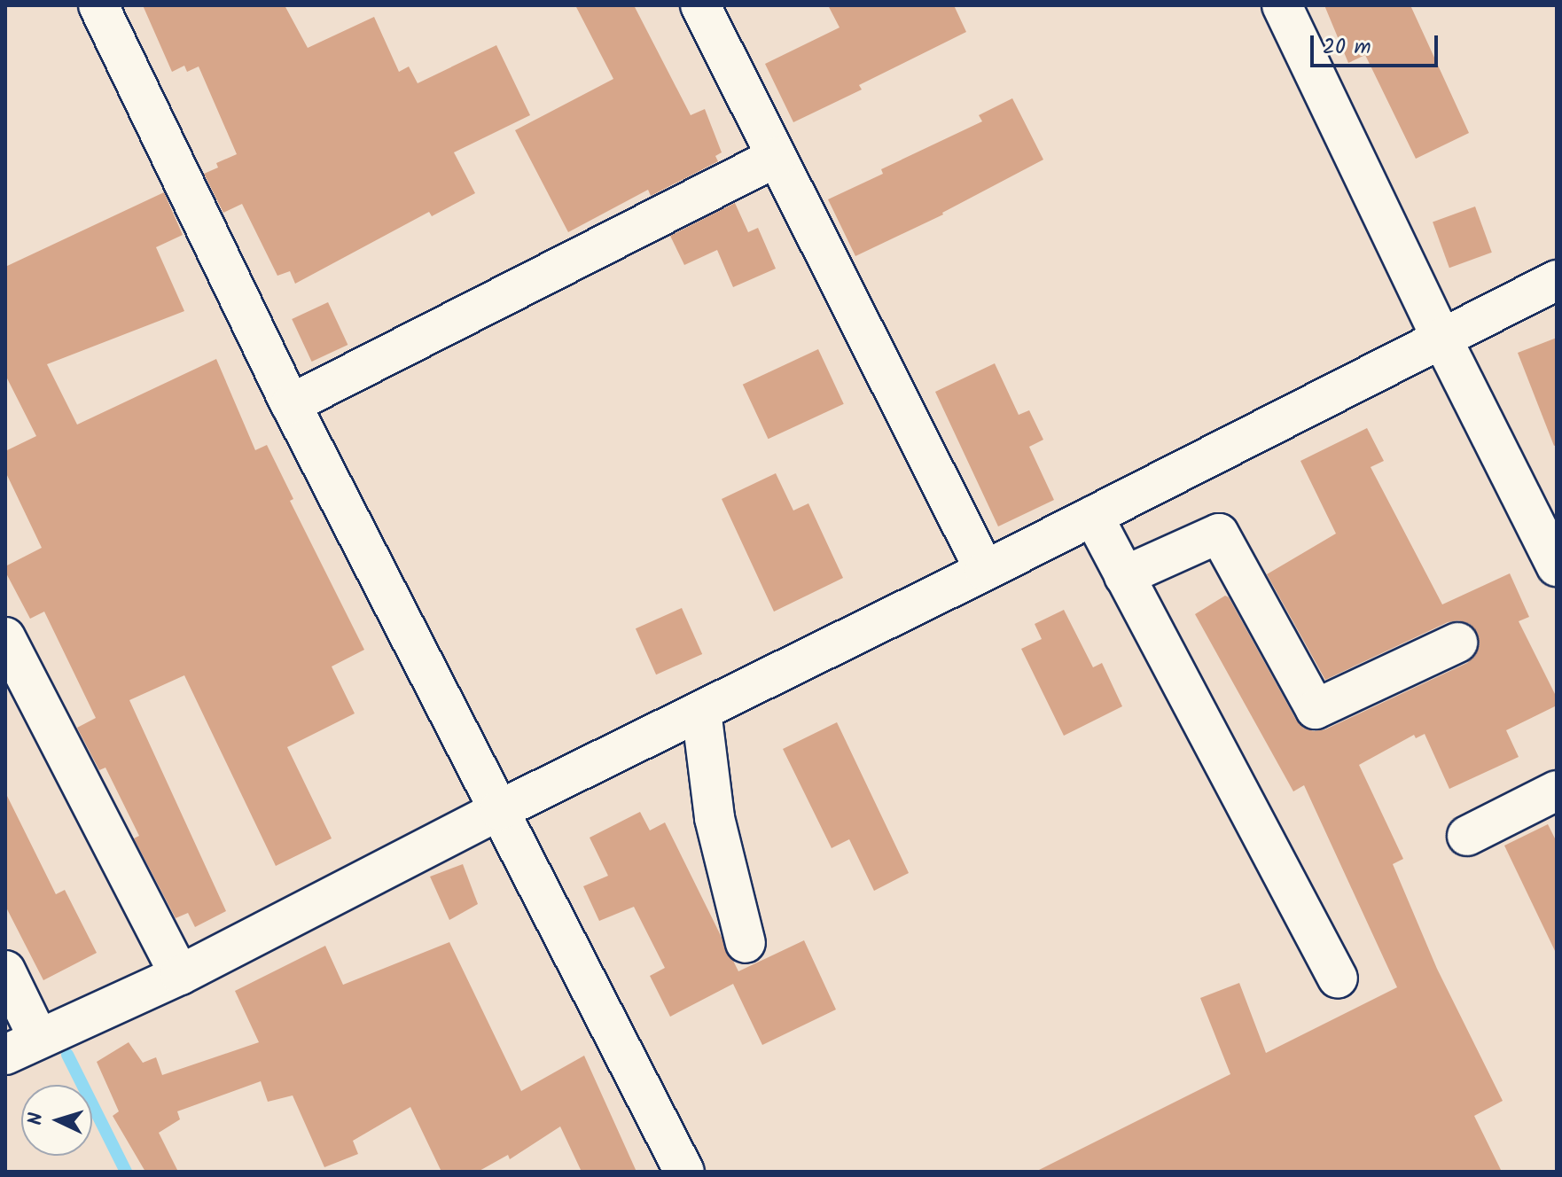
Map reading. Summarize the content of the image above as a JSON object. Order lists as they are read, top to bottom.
{
  "scale_bar": "20 m",
  "north": "left"
}
